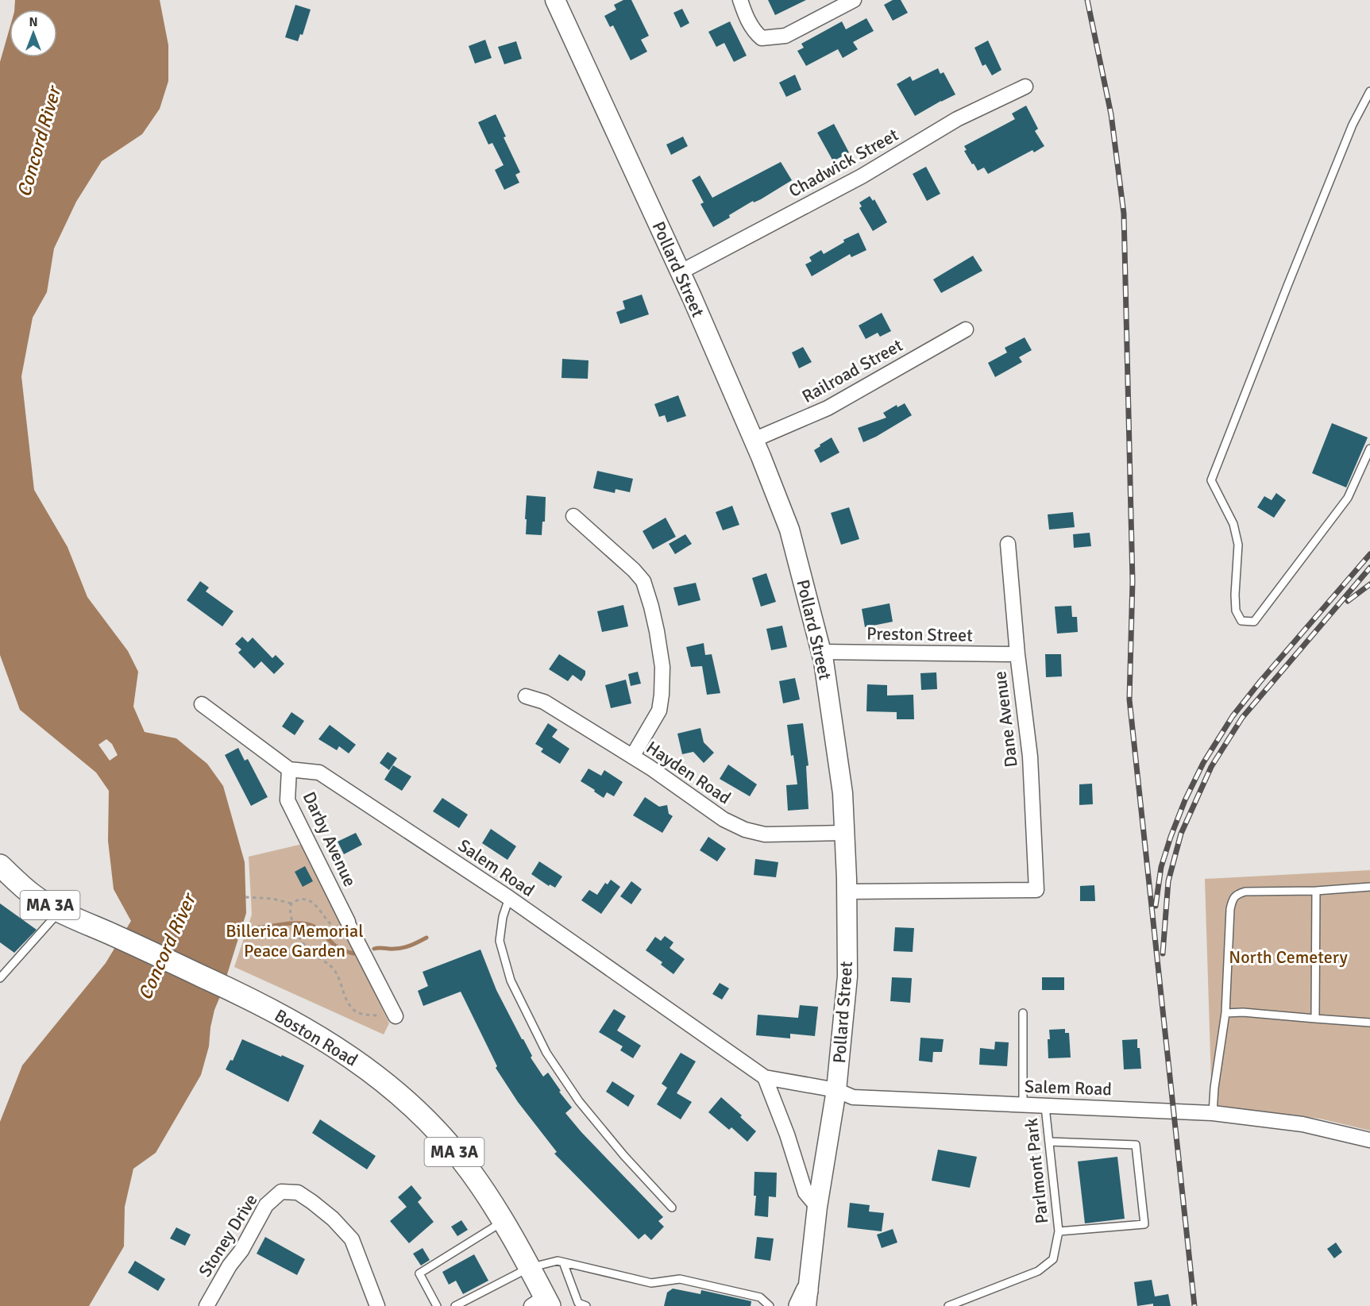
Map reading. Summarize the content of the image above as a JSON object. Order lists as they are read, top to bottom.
{
  "streets": {
    "main road": ["Pollard Street", "MA 3A", "Boston Road"],
    "street": [
      "Chadwick Street",
      "Railroad Street",
      "Preston Street",
      "Dane Avenue",
      "Hayden Road",
      "Darby Avenue",
      "Salem Road",
      "Stoney Drive"
    ],
    "lane": ["Parlmont Park"]
  },
  "crossings": [
    ["Chadwick Street", "Pollard Street"],
    ["Pollard Street", "Railroad Street"],
    ["Pollard Street", "Preston Street"],
    ["Pollard Street", "Dane Avenue"],
    ["Pollard Street", "Hayden Road"],
    ["Pollard Street", "Salem Road"],
    ["Preston Street", "Dane Avenue"],
    ["Darby Avenue", "Salem Road"],
    ["Salem Road", "Parlmont Park"]
  ],
  "water": ["Concord River"],
  "parks": ["Billerica Memorial Peace Garden", "North Cemetery"],
  "north": "top"
}
